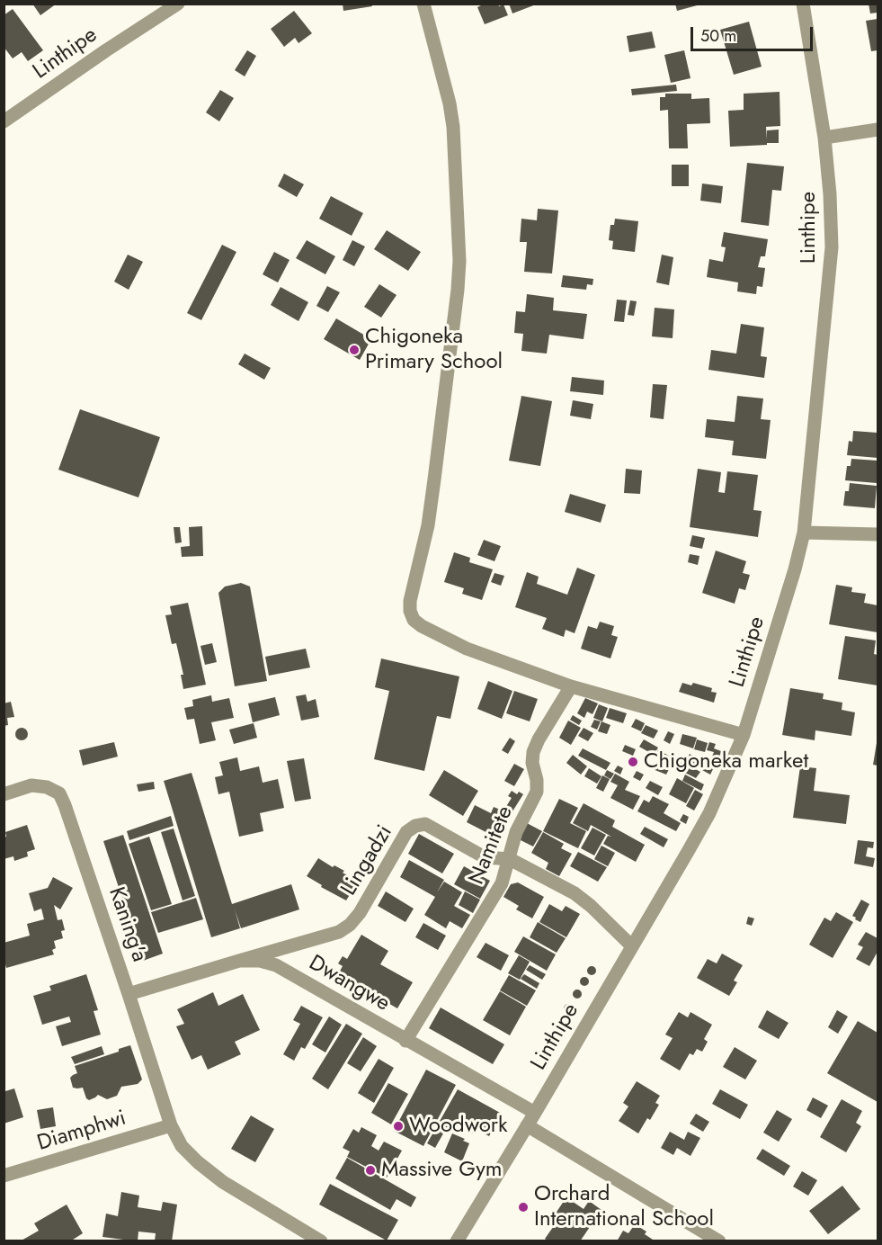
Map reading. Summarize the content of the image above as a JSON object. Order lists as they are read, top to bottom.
{
  "streets": {
    "street": [
      "Linthipe",
      "Namitete",
      "Lingadzi",
      "Kaning'a",
      "Dwangwe",
      "Diamphwi"
    ]
  },
  "crossings": [
    ["Linthipe", "Lingadzi"],
    ["Linthipe", "Dwangwe"],
    ["Namitete", "Lingadzi"],
    ["Namitete", "Dwangwe"],
    ["Lingadzi", "Dwangwe"],
    ["Kaning'a", "Dwangwe"],
    ["Kaning'a", "Diamphwi"]
  ],
  "places": [
    "Chigoneka Primary School",
    "Chigoneka market",
    "Woodwork",
    "Massive Gym",
    "Orchard International School"
  ],
  "scale_bar": "50 m"
}
